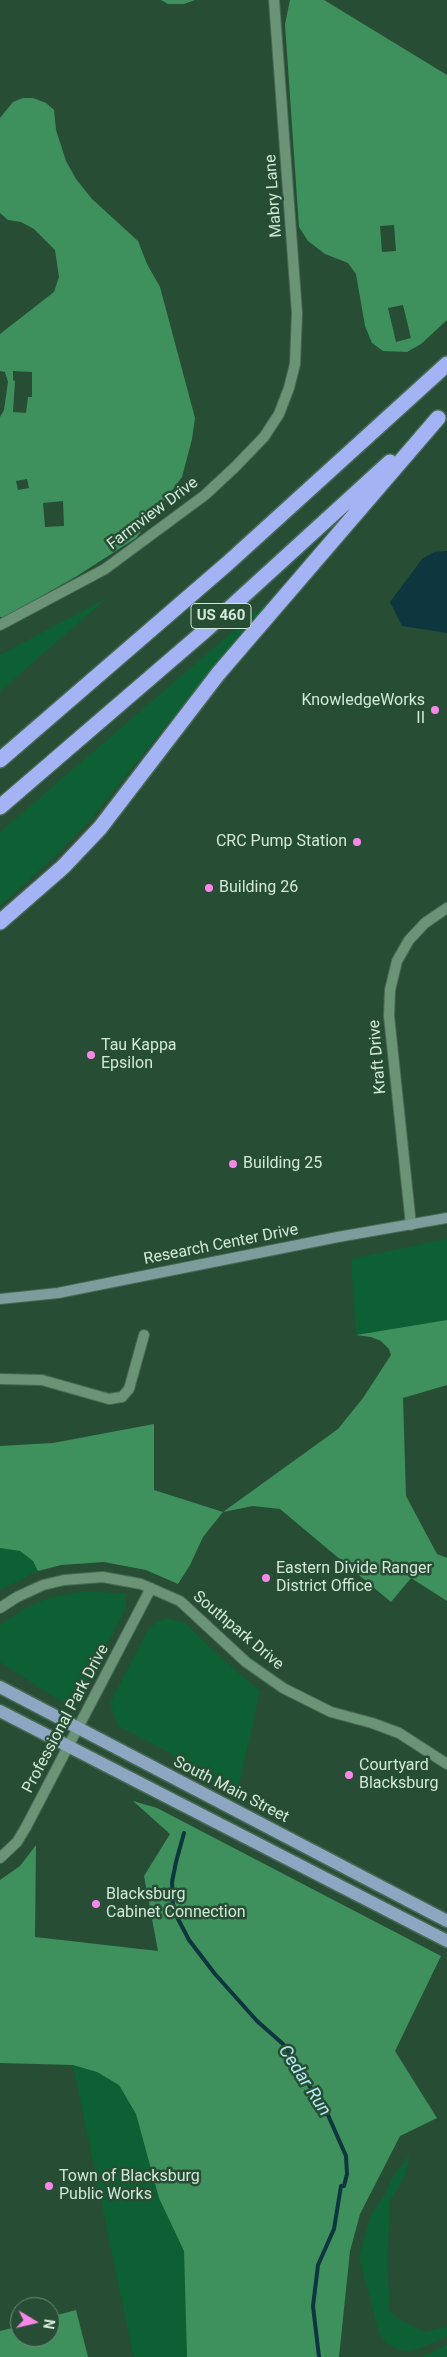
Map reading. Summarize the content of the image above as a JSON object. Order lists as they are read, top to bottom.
{
  "streets": {
    "highway": ["US 460"],
    "main road": ["Research Center Drive", "South Main Street"],
    "street": [
      "Mabry Lane",
      "Farmview Drive",
      "Kraft Drive",
      "Southpark Drive",
      "Professional Park Drive"
    ]
  },
  "crossings": [
    ["Mabry Lane", "Farmview Drive"],
    ["Kraft Drive", "Research Center Drive"],
    ["Southpark Drive", "Professional Park Drive"],
    ["Professional Park Drive", "South Main Street"]
  ],
  "water": ["Cedar Run"],
  "places": [
    "KnowledgeWorks II",
    "CRC Pump Station",
    "Building 26",
    "Tau Kappa Epsilon",
    "Building 25",
    "Eastern Divide Ranger District Office",
    "Courtyard Blacksburg",
    "Blacksburg Cabinet Connection",
    "Town of Blacksburg Public Works"
  ],
  "north": "right"
}
